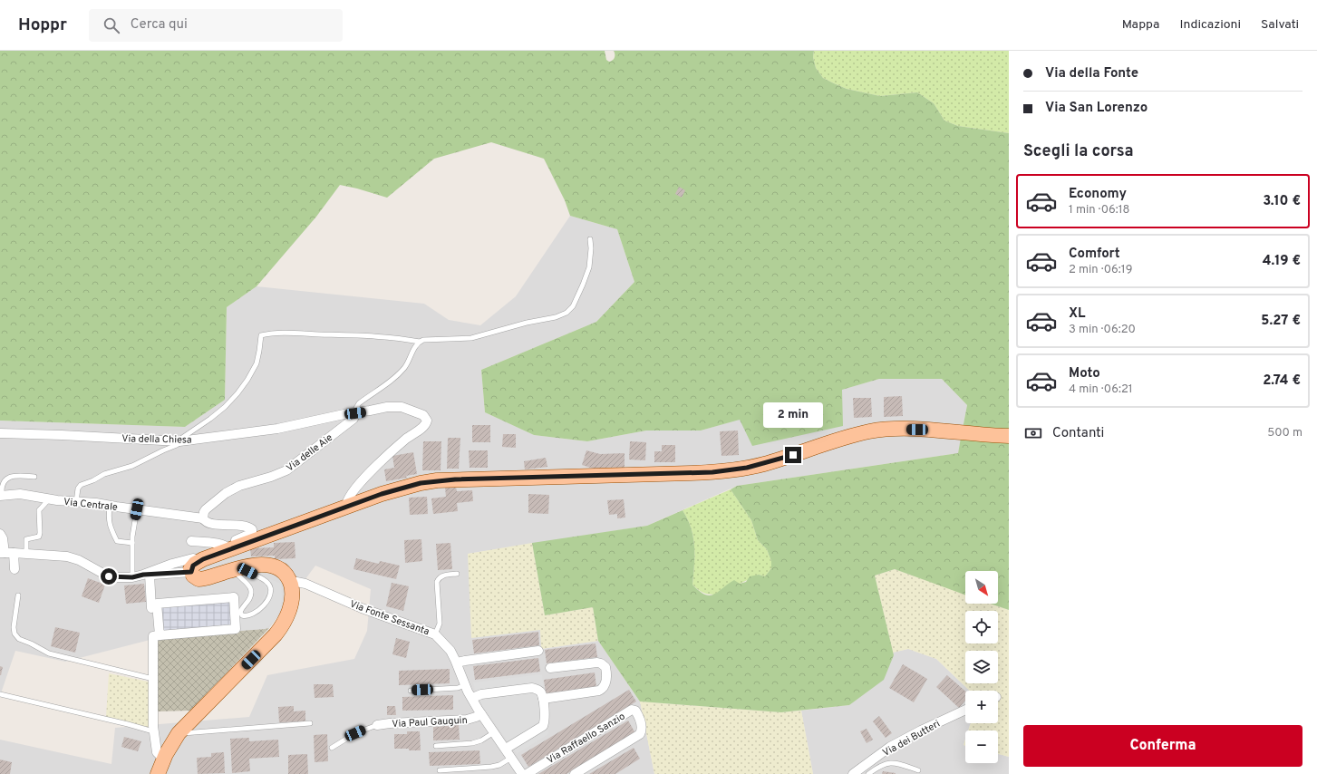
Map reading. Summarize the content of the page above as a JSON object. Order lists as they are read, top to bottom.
{
  "streets": {
    "street": [
      "Via della Chiesa",
      "Via delle Aie",
      "Via Centrale",
      "Via Fonte Sessanta",
      "Via Paul Gauguin",
      "Via Raffaello Sanzio",
      "Via dei Butteri"
    ]
  },
  "crossings": [
    ["Via della Chiesa", "Via delle Aie"],
    ["Via delle Aie", "Via Centrale"],
    ["Via Fonte Sessanta", "Via Paul Gauguin"]
  ],
  "north": "bottom right",
  "page": {
    "header": "Hoppr",
    "search": "Cerca qui",
    "nav": ["Mappa", "Indicazioni", "Salvati"],
    "banner": ["Via della Fonte", "Via San Lorenzo"],
    "heading": "Scegli la corsa",
    "list": [
      {
        "name": "Economy",
        "note": "1 min · 06:18",
        "value": "3.10 €"
      },
      {
        "name": "Comfort",
        "note": "2 min · 06:19",
        "value": "4.19 €"
      },
      {
        "name": "XL",
        "note": "3 min · 06:20",
        "value": "5.27 €"
      },
      {
        "name": "Moto",
        "note": "4 min · 06:21",
        "value": "2.74 €"
      }
    ],
    "bubble": "2 min",
    "pay": ["Contanti", "500 m"],
    "map_buttons": ["+", "−"],
    "buttons": "Conferma"
  }
}
